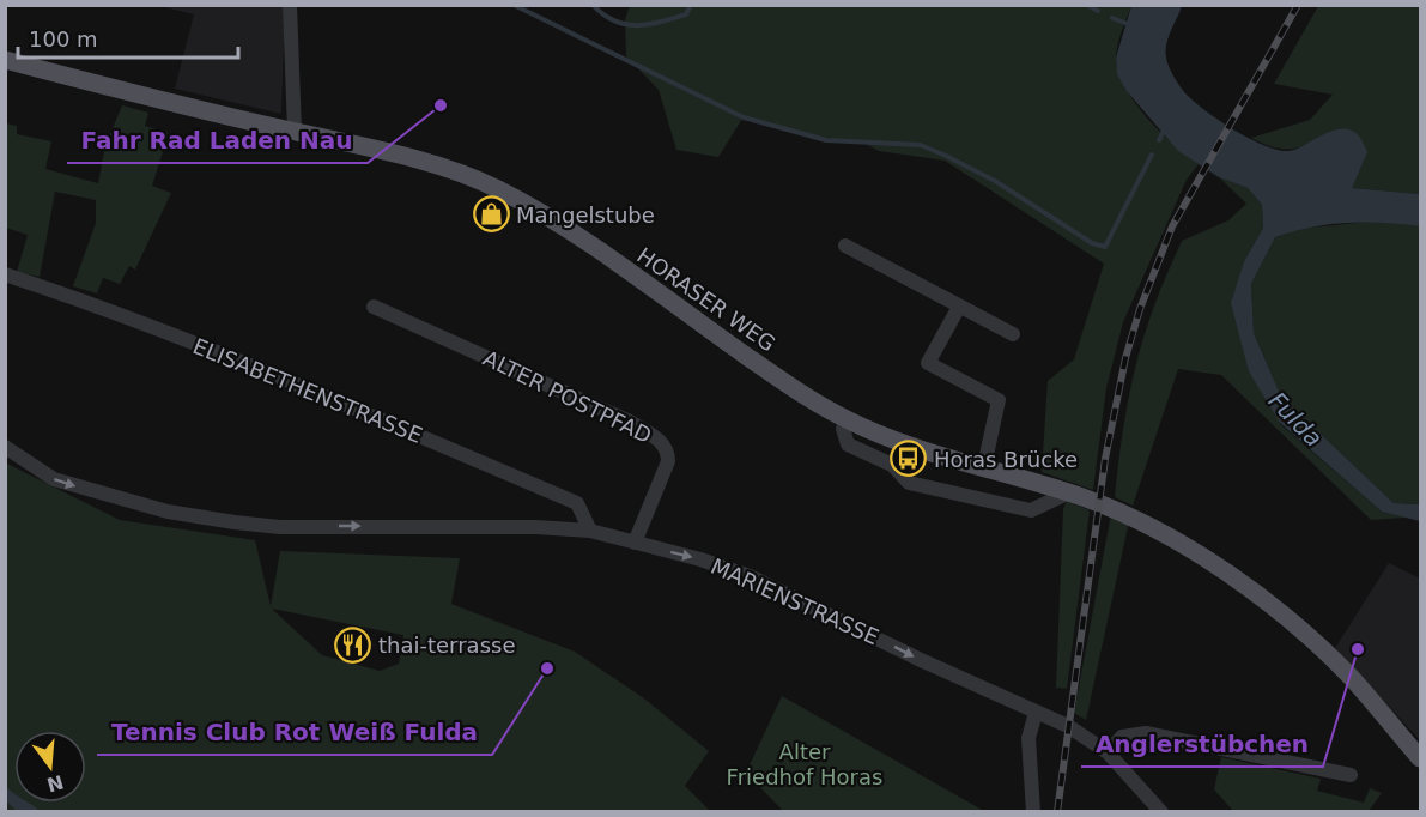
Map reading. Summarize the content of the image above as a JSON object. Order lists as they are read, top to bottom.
{
  "streets": {
    "main road": ["HORASER WEG"],
    "street": ["ELISABETHENSTRASSE", "ALTER POSTPFAD", "MARIENSTRASSE"]
  },
  "crossings": [
    ["ELISABETHENSTRASSE", "MARIENSTRASSE"],
    ["ALTER POSTPFAD", "MARIENSTRASSE"]
  ],
  "one_way": ["MARIENSTRASSE"],
  "water": ["Fulda"],
  "parks": ["Alter Friedhof Horas"],
  "places": {
    "other": ["Fahr Rad Laden Nau", "Anglerstübchen", "Tennis Club Rot Weiß Fulda"],
    "shop": ["Mangelstube"],
    "bus stop": ["Horas Brücke"],
    "restaurant": ["thai-terrasse"]
  },
  "scale_bar": "100 m",
  "north": "bottom"
}
